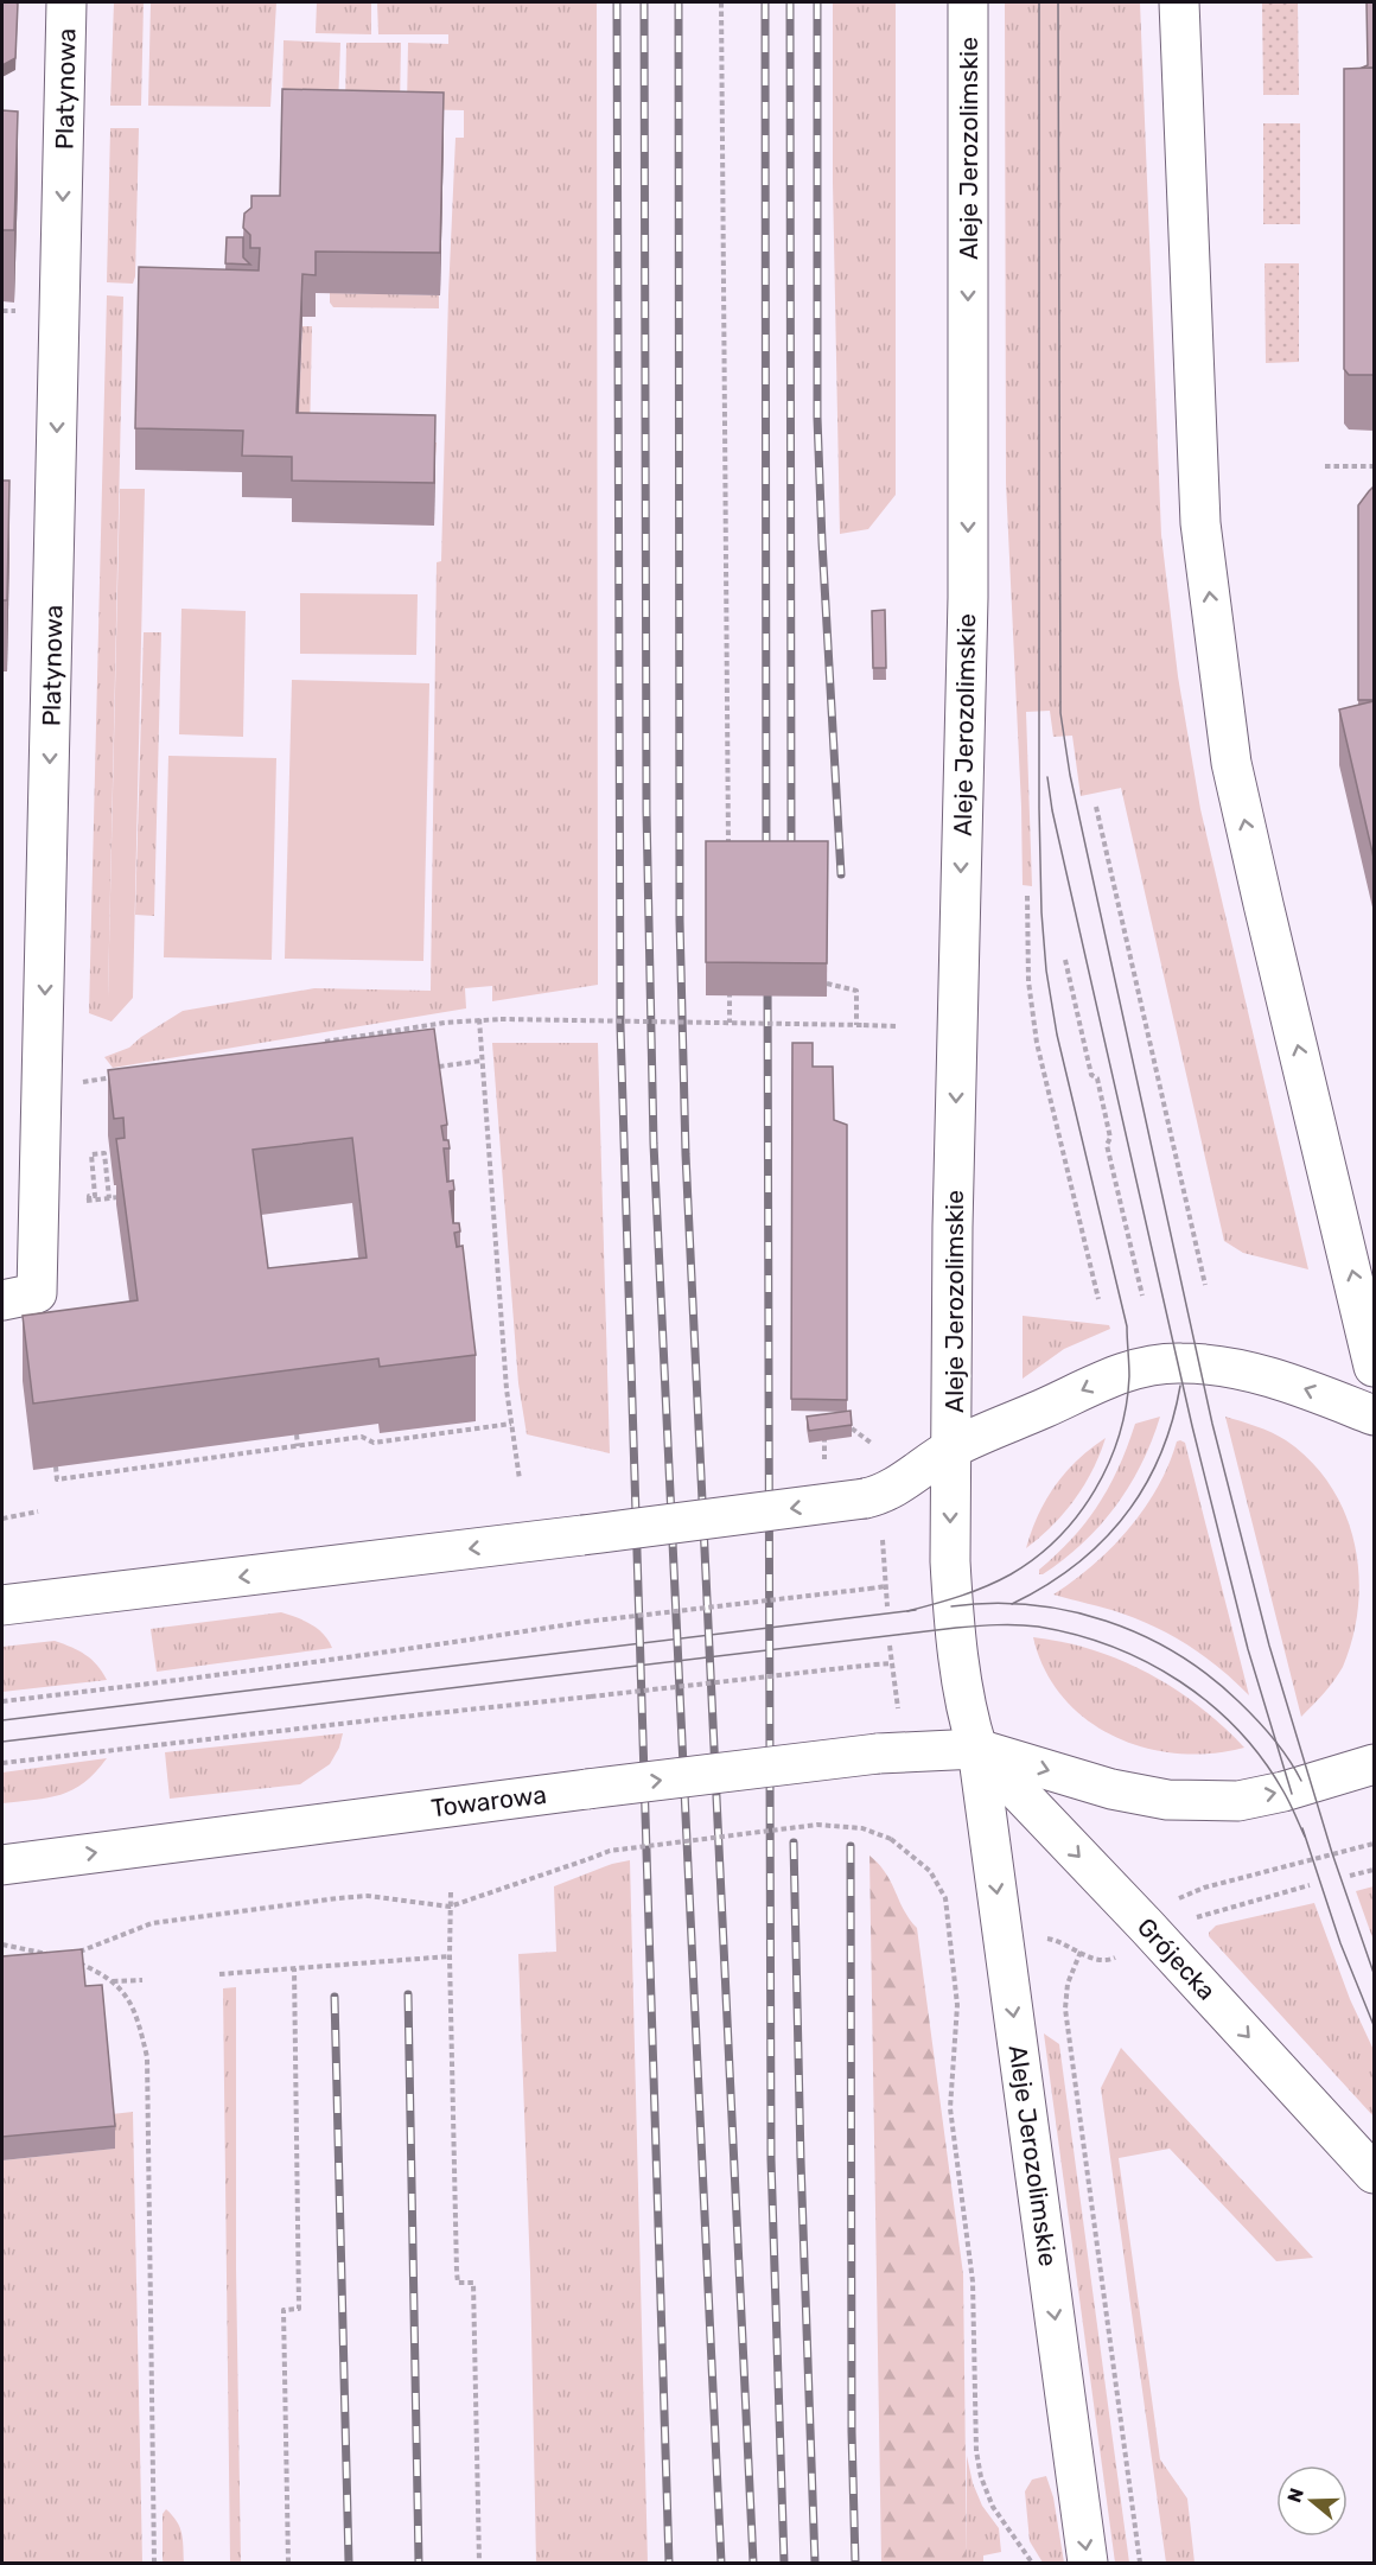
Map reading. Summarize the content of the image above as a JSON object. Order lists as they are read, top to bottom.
{
  "streets": {
    "main road": [
      "Platynowa",
      "Aleje Jerozolimskie",
      "Towarowa",
      "Grójecka"
    ]
  },
  "crossings": [
    ["Aleje Jerozolimskie", "Towarowa"],
    ["Aleje Jerozolimskie", "Grójecka"],
    ["Towarowa", "Grójecka"]
  ],
  "one_way": ["Platynowa", "Grójecka"],
  "north": "left"
}
